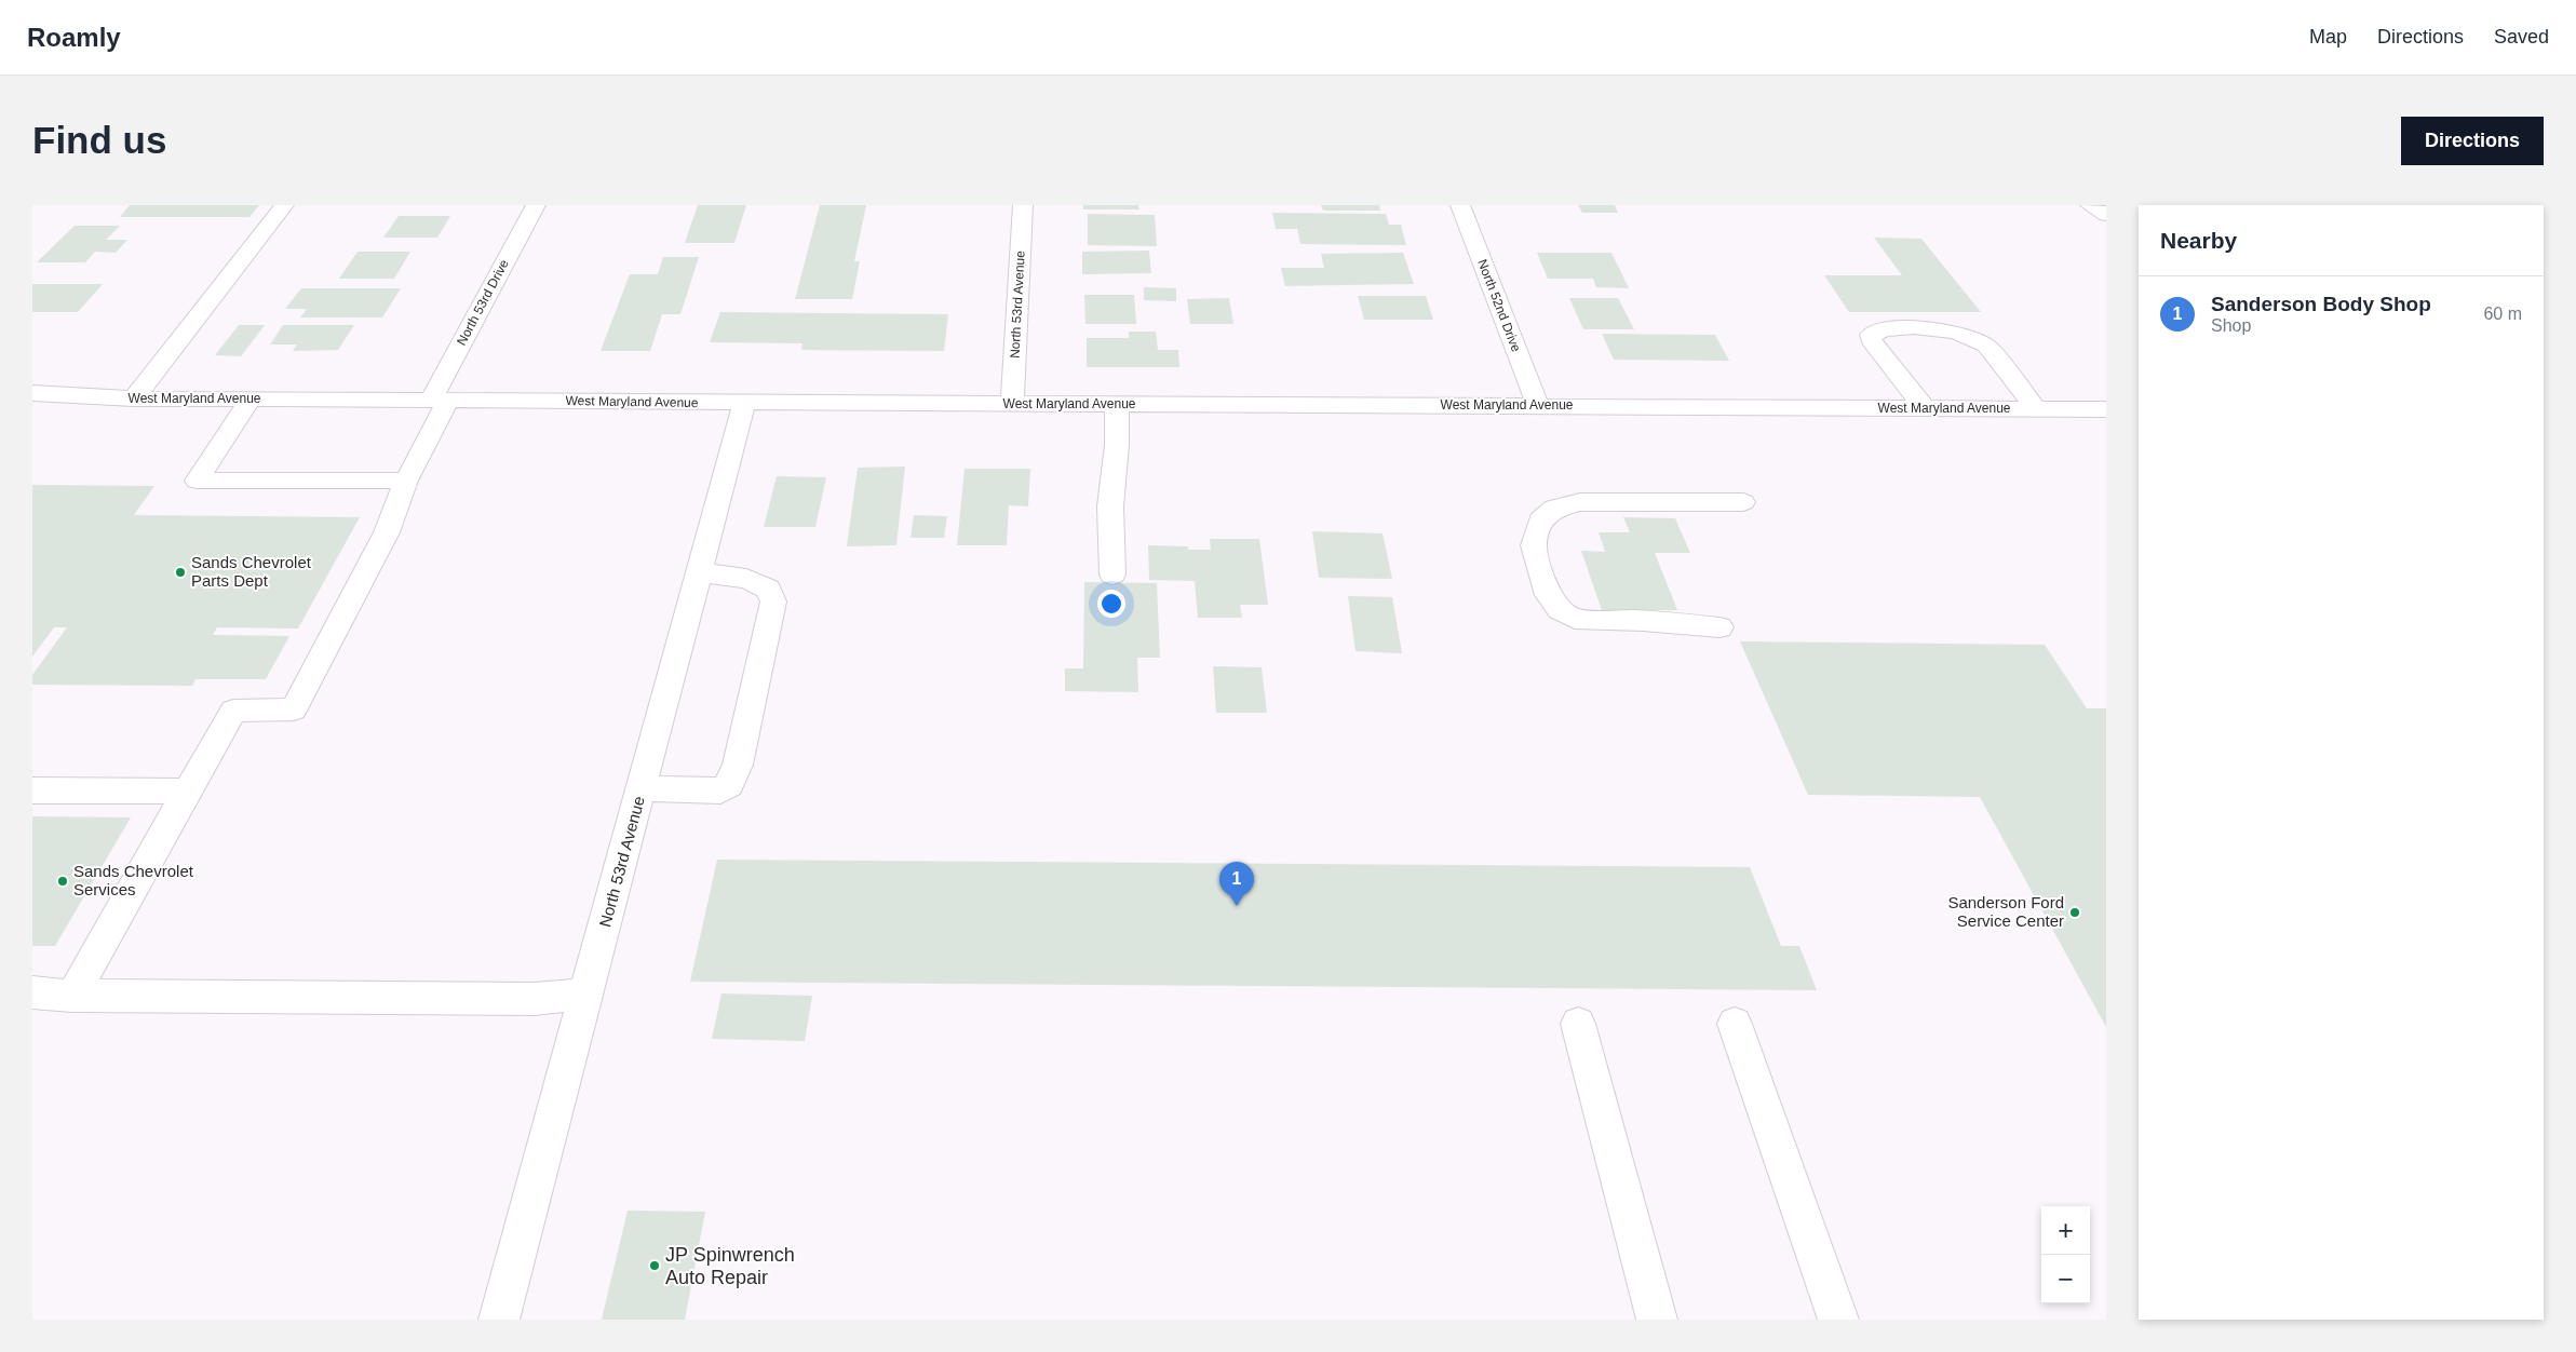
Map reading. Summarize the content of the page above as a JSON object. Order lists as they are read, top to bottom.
{
  "streets": {
    "street": [
      "North 53rd Drive",
      "North 53rd Avenue",
      "North 52nd Drive",
      "West Maryland Avenue"
    ]
  },
  "crossings": [
    ["North 53rd Drive", "West Maryland Avenue"],
    ["North 53rd Avenue", "West Maryland Avenue"],
    ["North 52nd Drive", "West Maryland Avenue"]
  ],
  "places": [
    "Sands Chevrolet Parts Dept",
    "Sands Chevrolet Services",
    "Sanderson Ford Service Center",
    "JP Spinwrench Auto Repair"
  ],
  "page": {
    "header": "Roamly",
    "nav": ["Map", "Directions", "Saved"],
    "buttons": "Directions",
    "title": "Find us",
    "heading": "Nearby",
    "list": [
      {
        "mark": "1",
        "name": "Sanderson Body Shop",
        "note": "Shop",
        "value": "60 m"
      }
    ],
    "pins": "1",
    "map_buttons": ["+", "−"]
  }
}
